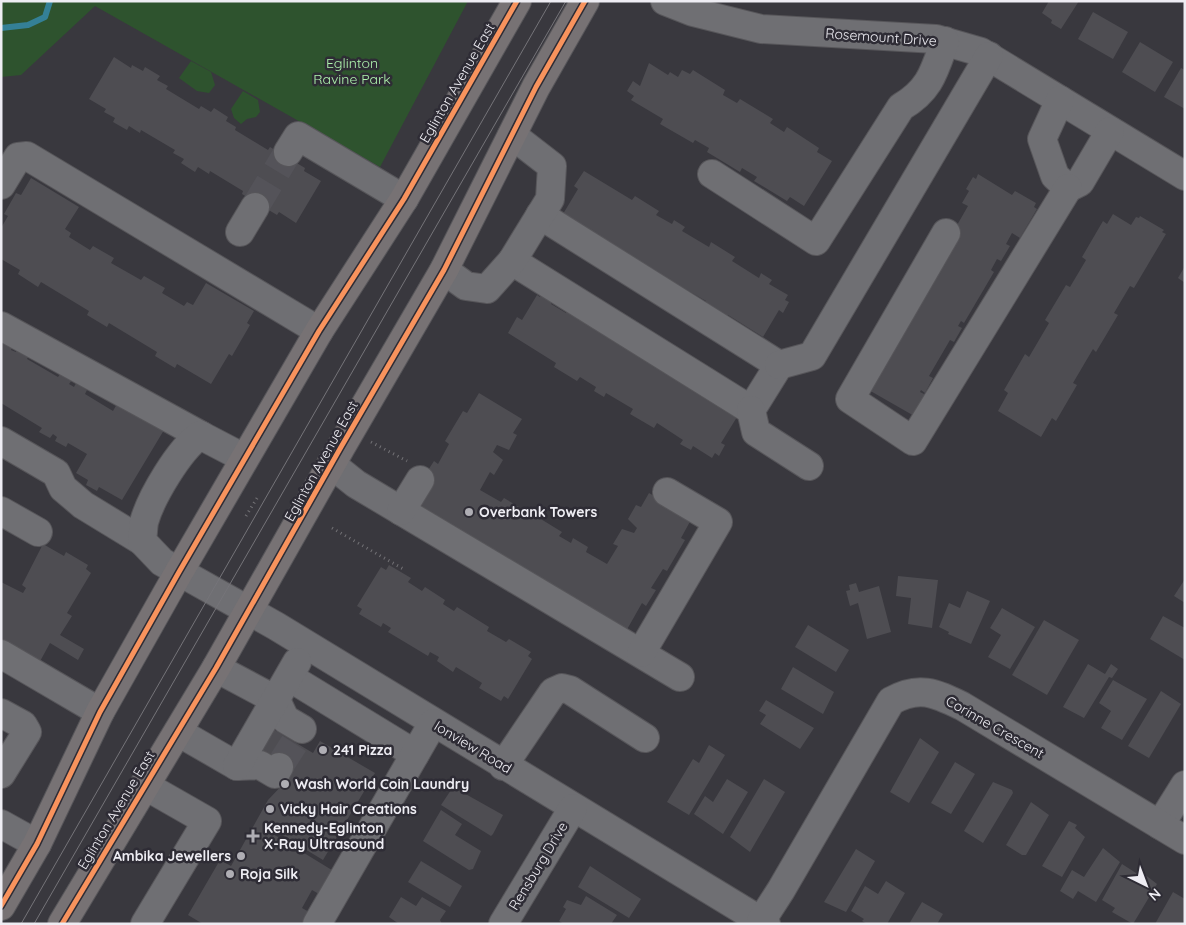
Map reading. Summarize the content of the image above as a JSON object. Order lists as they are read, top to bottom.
{
  "streets": {
    "main road": ["Eglinton Avenue East"],
    "street": [
      "Rosemount Drive",
      "Corinne Crescent",
      "Ionview Road",
      "Rensburg Drive"
    ]
  },
  "crossings": [
    ["Eglinton Avenue East", "Ionview Road"],
    ["Corinne Crescent", "Ionview Road"],
    ["Ionview Road", "Rensburg Drive"]
  ],
  "parks": ["Eglinton Ravine Park"],
  "places": {
    "other": [
      "Overbank Towers",
      "241 Pizza",
      "Wash World Coin Laundry",
      "Vicky Hair Creations",
      "Ambika Jewellers",
      "Roja Silk"
    ],
    "health": ["Kennedy-Eglinton X-Ray Ultrasound"]
  },
  "north": "bottom right"
}
